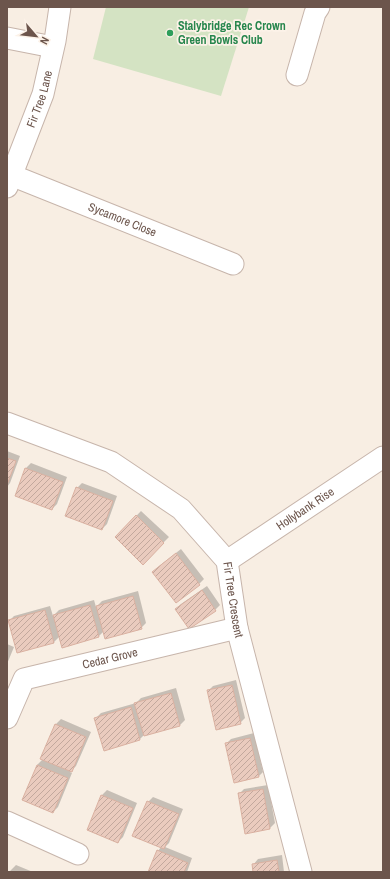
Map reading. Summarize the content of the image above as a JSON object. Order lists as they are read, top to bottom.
{
  "streets": {
    "street": [
      "Fir Tree Lane",
      "Sycamore Close",
      "Hollybank Rise",
      "Fir Tree Crescent",
      "Cedar Grove"
    ]
  },
  "crossings": [
    ["Fir Tree Lane", "Sycamore Close"],
    ["Hollybank Rise", "Fir Tree Crescent"],
    ["Fir Tree Crescent", "Cedar Grove"]
  ],
  "places": ["Stalybridge Rec Crown Green Bowls Club"],
  "north": "bottom right"
}
